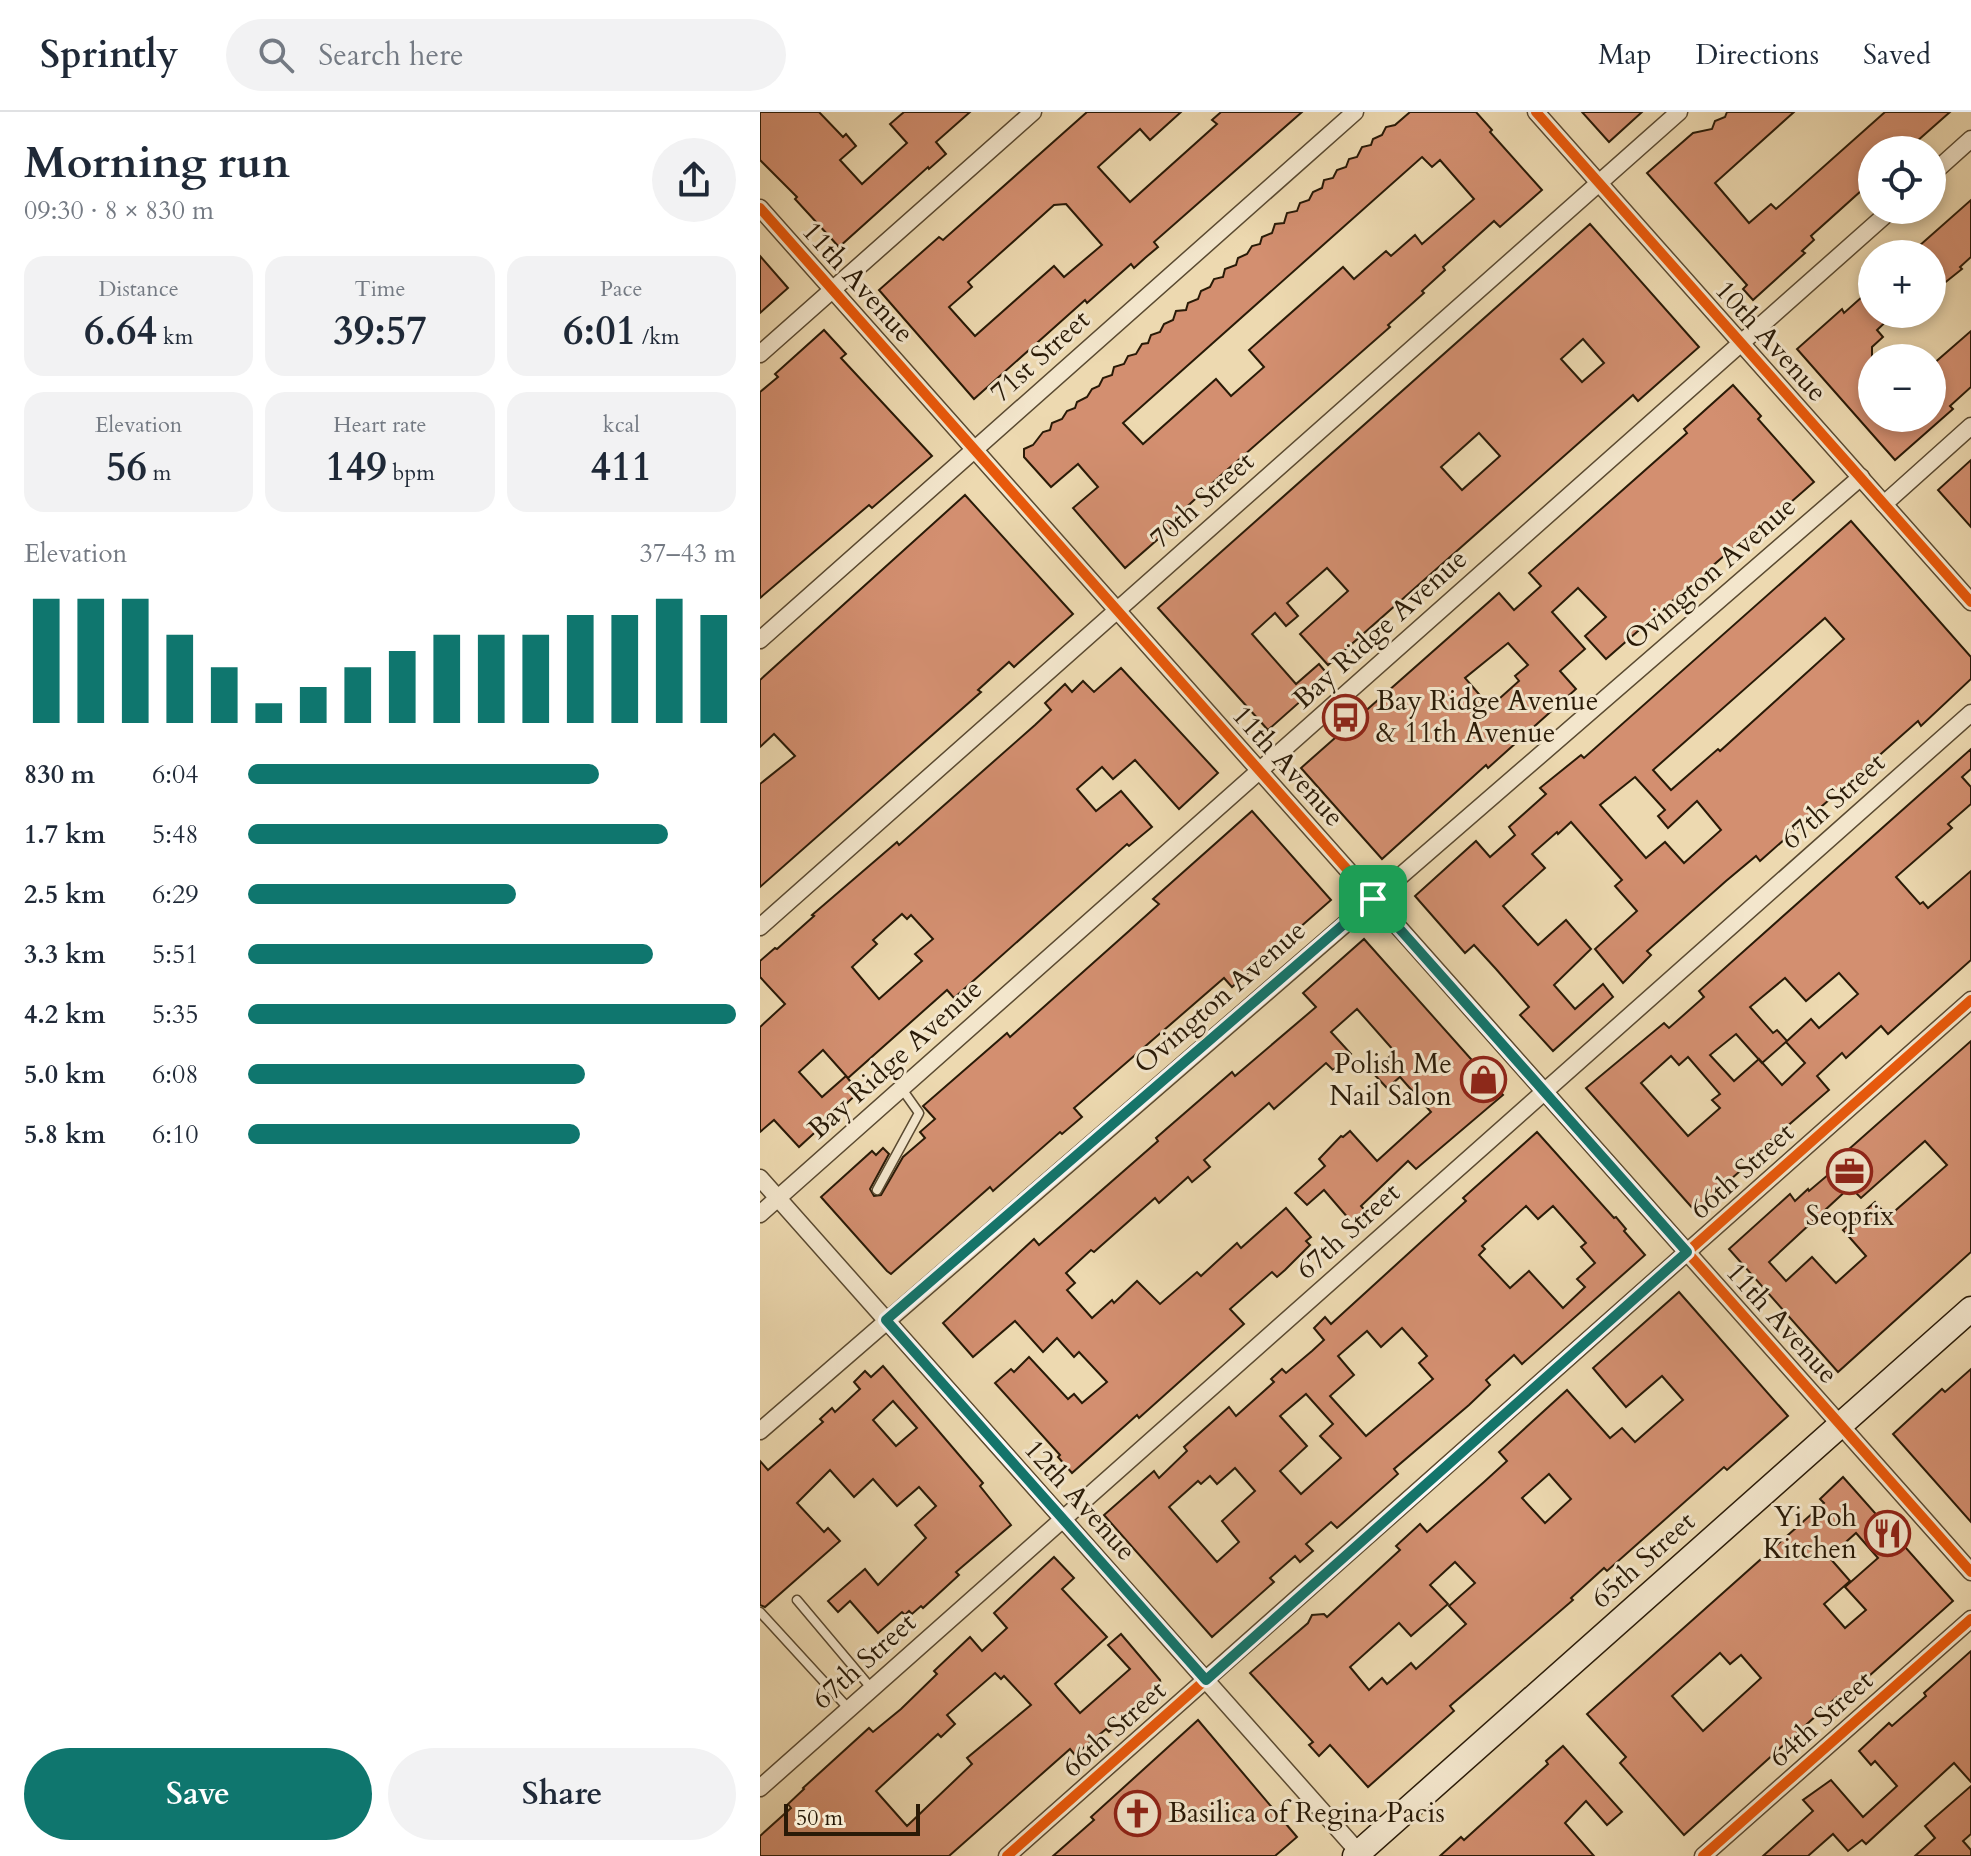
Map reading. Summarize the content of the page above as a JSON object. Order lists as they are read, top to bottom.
{
  "streets": {
    "main road": ["65th Street"],
    "street": [
      "11th Avenue",
      "10th Avenue",
      "71st Street",
      "70th Street",
      "Ovington Avenue",
      "Bay Ridge Avenue",
      "67th Street",
      "66th Street",
      "12th Avenue",
      "64th Street"
    ]
  },
  "crossings": [
    ["11th Avenue", "71st Street"],
    ["11th Avenue", "70th Street"],
    ["11th Avenue", "Ovington Avenue"],
    ["11th Avenue", "Bay Ridge Avenue"],
    ["11th Avenue", "67th Street"],
    ["11th Avenue", "66th Street"],
    ["11th Avenue", "65th Street"],
    ["10th Avenue", "70th Street"],
    ["10th Avenue", "Ovington Avenue"],
    ["10th Avenue", "Bay Ridge Avenue"],
    ["Ovington Avenue", "12th Avenue"],
    ["Bay Ridge Avenue", "12th Avenue"],
    ["67th Street", "12th Avenue"],
    ["66th Street", "12th Avenue"],
    ["12th Avenue", "65th Street"]
  ],
  "places": {
    "bus stop": ["Bay Ridge Avenue & 11th Avenue"],
    "shop": ["Polish Me Nail Salon"],
    "office": ["Seoprix"],
    "restaurant": ["Yi Poh Kitchen"],
    "church": ["Basilica of Regina Pacis"]
  },
  "scale_bar": "50 m",
  "page": {
    "header": "Sprintly",
    "search": "Search here",
    "nav": ["Map", "Directions", "Saved"],
    "heading": ["Morning run", "09:30 · 8 × 830 m"],
    "map_buttons": ["+", "−"],
    "stats": [
      ["Distance", "6.64 km"],
      ["Time", "39:57"],
      ["Pace", "6:01 /km"],
      ["Elevation", "56 m"],
      ["Heart rate", "149 bpm"],
      ["kcal", "411"]
    ],
    "chart": ["Elevation", "37–43 m"],
    "list": [
      {
        "name": "830 m",
        "note": "6:04"
      },
      {
        "name": "1.7 km",
        "note": "5:48"
      },
      {
        "name": "2.5 km",
        "note": "6:29"
      },
      {
        "name": "3.3 km",
        "note": "5:51"
      },
      {
        "name": "4.2 km",
        "note": "5:35"
      },
      {
        "name": "5.0 km",
        "note": "6:08"
      },
      {
        "name": "5.8 km",
        "note": "6:10"
      }
    ],
    "buttons": ["Save", "Share"],
    "scale": "50 m"
  }
}
